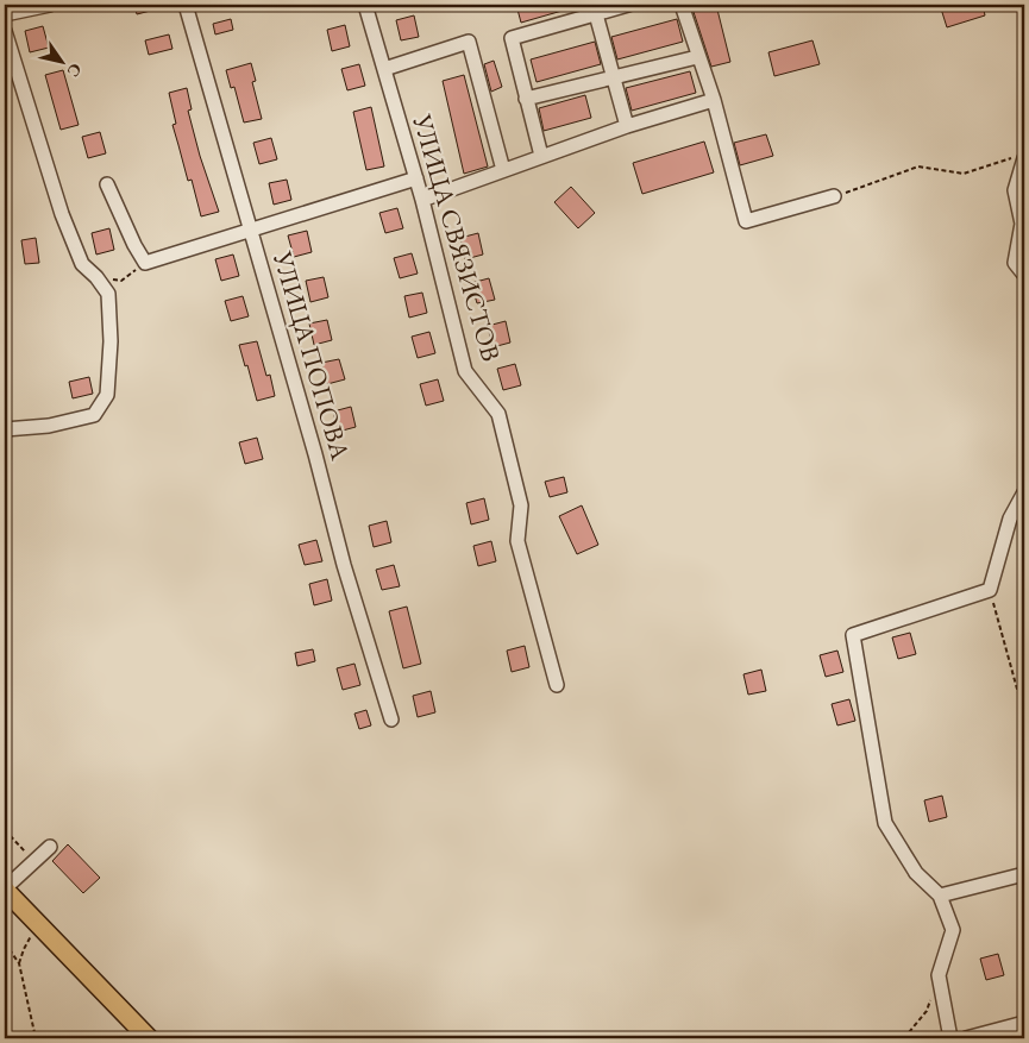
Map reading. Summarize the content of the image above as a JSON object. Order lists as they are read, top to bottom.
{
  "streets": {
    "street": ["УЛИЦА СВЯЗИСТОВ", "УЛИЦА ПОПОВА"]
  },
  "north": "bottom right"
}
